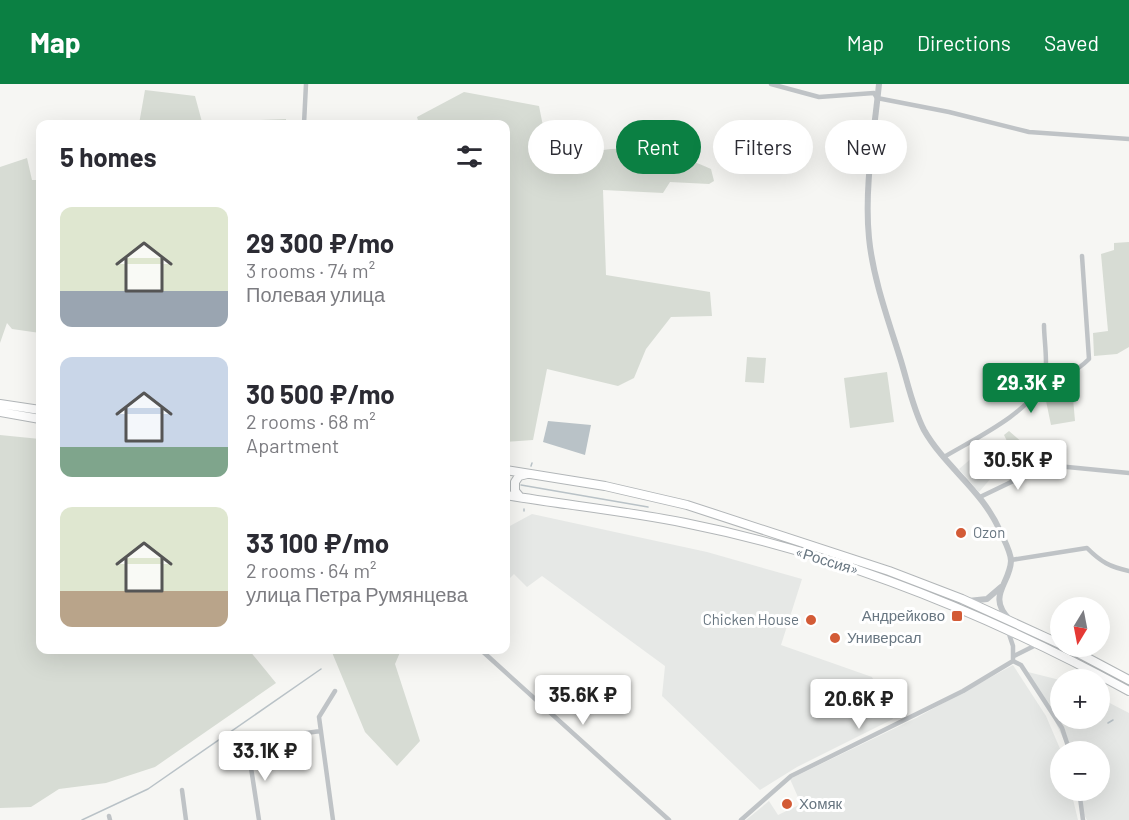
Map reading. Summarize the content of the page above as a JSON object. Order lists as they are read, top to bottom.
{
  "streets": {
    "highway": ["«Россия»"]
  },
  "places": {
    "other": [
      "Ozon",
      "Chicken House",
      "Универсал",
      "Хомяк"
    ],
    "transit": ["Андрейково"]
  },
  "north": "bottom",
  "page": {
    "header": "Map",
    "nav": ["Map", "Directions", "Saved"],
    "chip": [
      "Buy",
      "Rent",
      "Filters",
      "New"
    ],
    "heading": "5 homes",
    "list": [
      {
        "name": "29 300 ₽/mo",
        "note": "3 rooms · 74 m² · Полевая улица"
      },
      {
        "name": "30 500 ₽/mo",
        "note": "2 rooms · 68 m² · Apartment"
      },
      {
        "name": "33 100 ₽/mo",
        "note": "2 rooms · 64 m² · улица Петра Румянцева"
      }
    ],
    "price": [
      "29.3K ₽",
      "30.5K ₽",
      "35.6K ₽",
      "20.6K ₽",
      "33.1K ₽"
    ],
    "map_buttons": ["+", "−"]
  }
}
